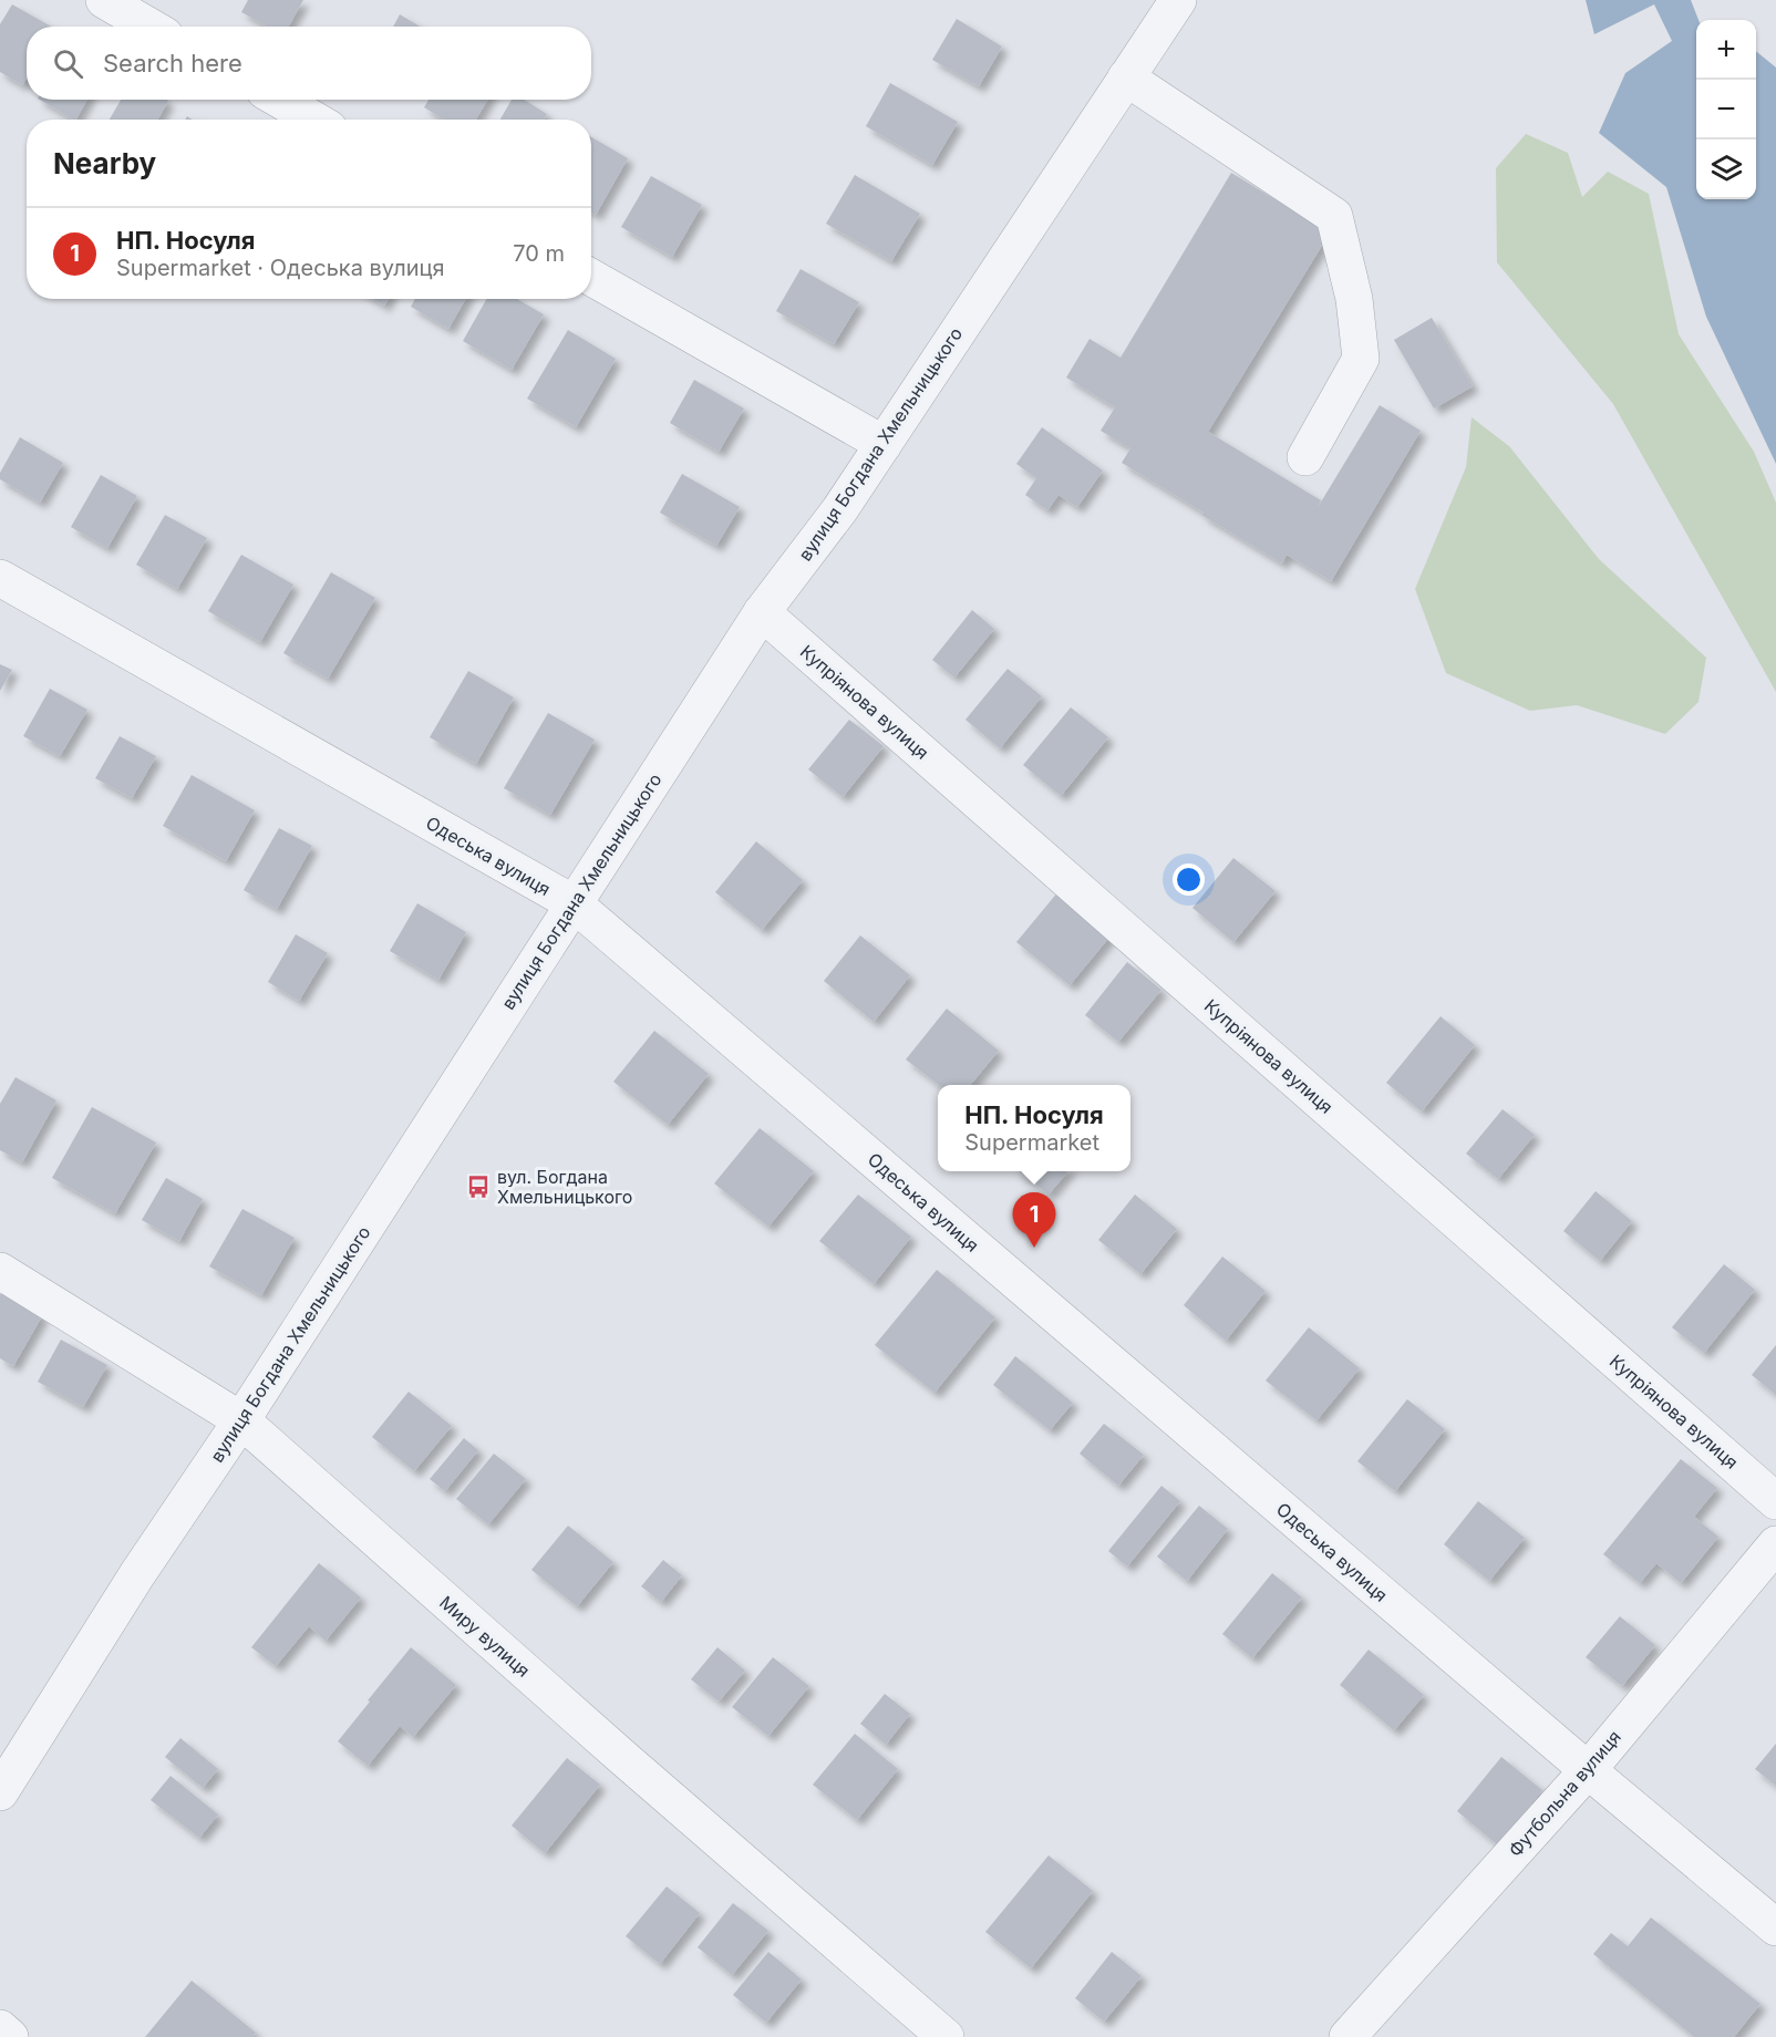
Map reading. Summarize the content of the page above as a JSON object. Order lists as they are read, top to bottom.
{
  "streets": {
    "street": [
      "вулиця Богдана Хмельницького",
      "Купріянова вулиця",
      "Одеська вулиця",
      "Миру вулиця",
      "Футбольна вулиця"
    ]
  },
  "crossings": [
    ["вулиця Богдана Хмельницького", "Купріянова вулиця"],
    ["вулиця Богдана Хмельницького", "Одеська вулиця"],
    ["вулиця Богдана Хмельницького", "Миру вулиця"],
    ["Одеська вулиця", "Футбольна вулиця"]
  ],
  "places": {
    "bus stop": ["вул. Богдана Хмельницького"]
  },
  "page": {
    "map_buttons": ["+", "−"],
    "search": "Search here",
    "heading": "Nearby",
    "list": [
      {
        "mark": "1",
        "name": "НП. Носуля",
        "note": "Supermarket · Одеська вулиця",
        "value": "70 m"
      }
    ],
    "popup": ["НП. Носуля", "Supermarket"],
    "pins": "1"
  }
}
